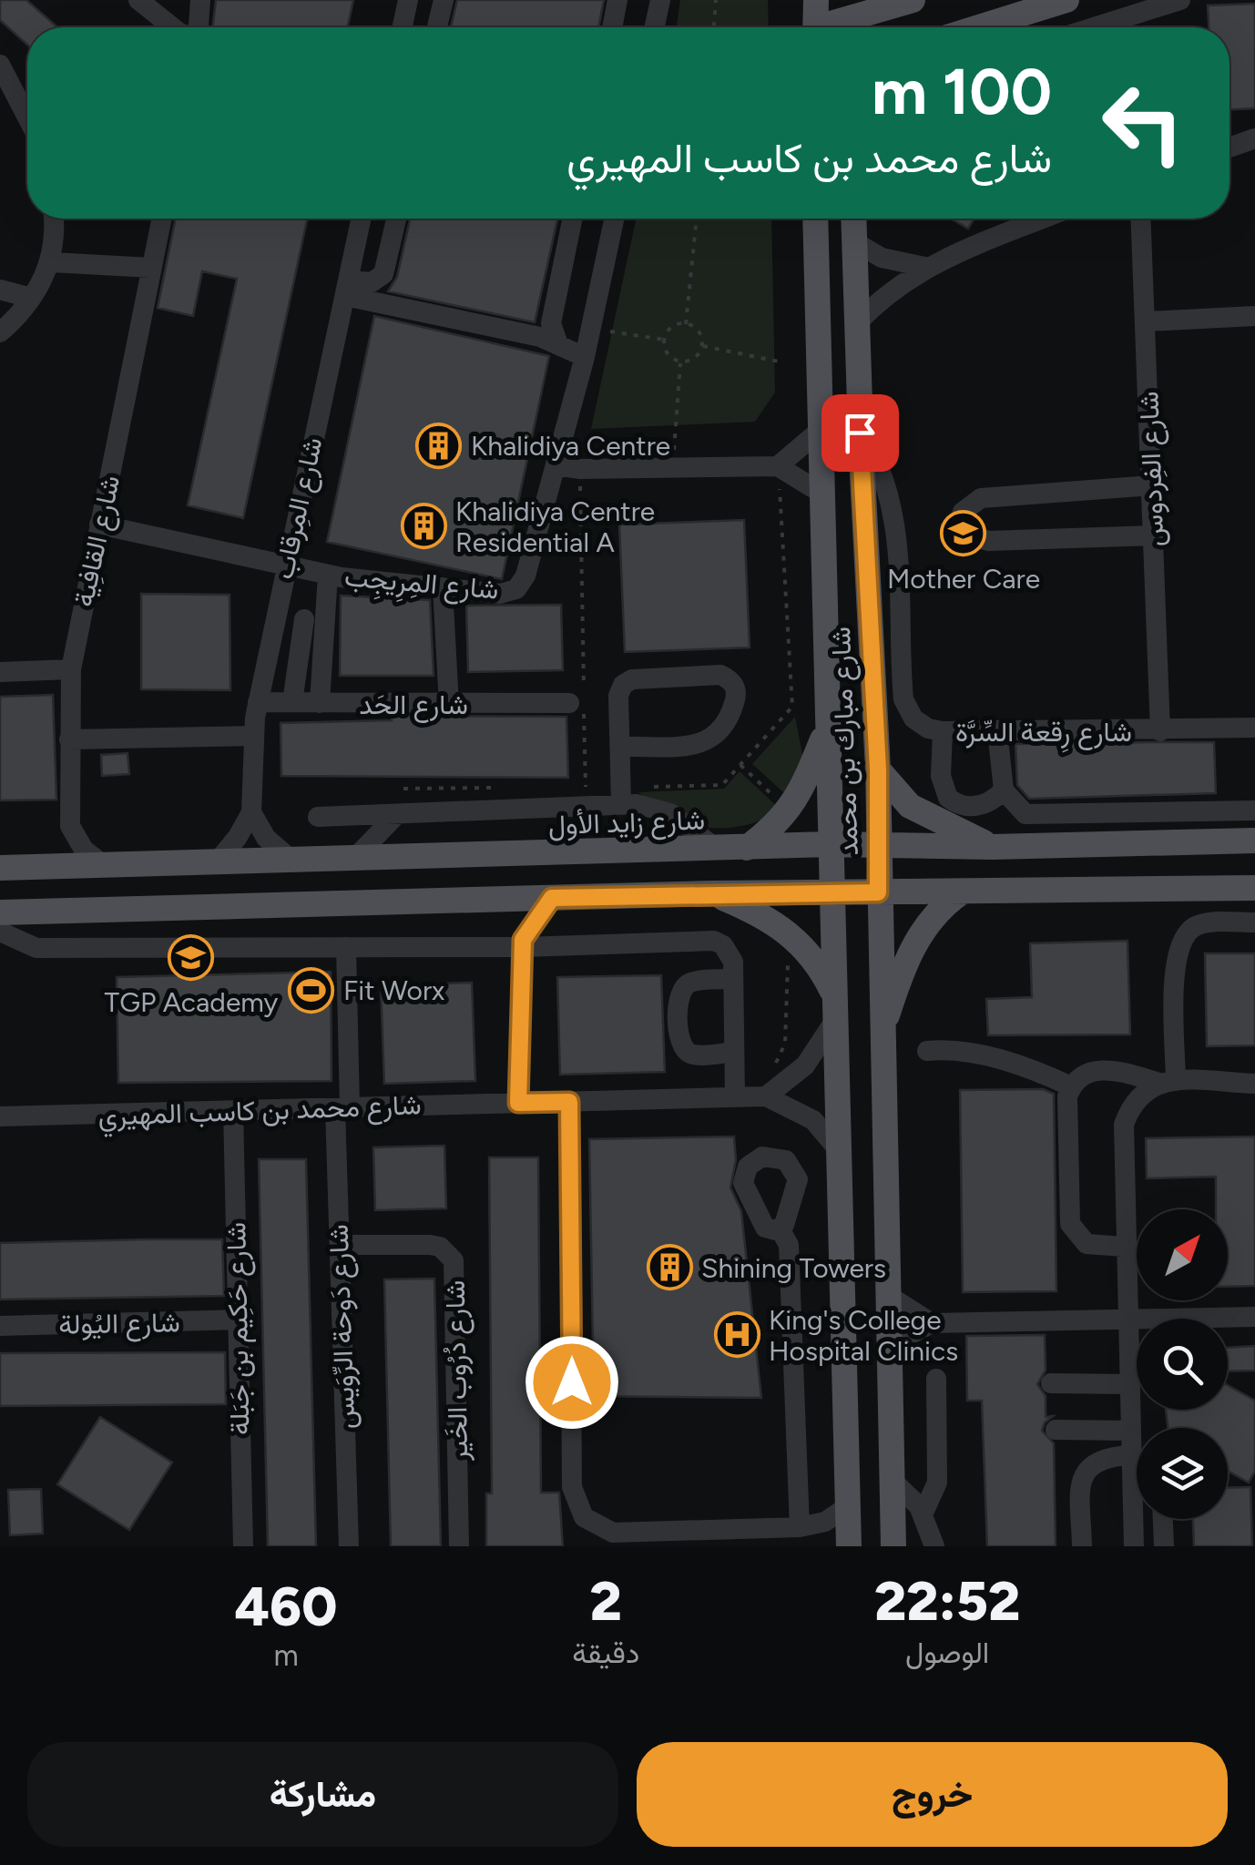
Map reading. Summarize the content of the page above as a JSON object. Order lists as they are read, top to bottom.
{
  "streets": {
    "main road": ["شارع مبارك بن محمد", "شارع زايد الأول"],
    "street": [
      "شارع الفِردوس",
      "شارع المِرقاب",
      "شارع القافِية",
      "شارع المِرِيجِب",
      "شارع الحَد",
      "شارع رِقعة السِّرَّة",
      "شارع محمد بن كاسب المهيري",
      "شارع اليُولة",
      "شارع دَوحة الرِّوَيس",
      "شارع حَكِيم بن جَبَلة",
      "شارع دُرُوب الخَير"
    ]
  },
  "crossings": [
    ["شارع الفِردوس", "شارع رِقعة السِّرَّة"],
    ["شارع المِرقاب", "شارع المِرِيجِب"],
    ["شارع المِرقاب", "شارع الحَد"],
    ["شارع القافِية", "شارع المِرِيجِب"],
    ["شارع القافِية", "شارع زايد الأول"],
    ["شارع رِقعة السِّرَّة", "شارع مبارك بن محمد"],
    ["شارع مبارك بن محمد", "شارع زايد الأول"],
    ["شارع مبارك بن محمد", "شارع محمد بن كاسب المهيري"],
    ["شارع محمد بن كاسب المهيري", "شارع دَوحة الرِّوَيس"],
    ["شارع محمد بن كاسب المهيري", "شارع حَكِيم بن جَبَلة"],
    ["شارع اليُولة", "شارع حَكِيم بن جَبَلة"],
    ["شارع دَوحة الرِّوَيس", "شارع دُرُوب الخَير"]
  ],
  "places": {
    "building": ["Khalidiya Centre", "Khalidiya Centre Residential A", "Shining Towers"],
    "school or university": ["Mother Care", "TGP Academy"],
    "sports": ["Fit Worx"],
    "hospital": ["King's College Hospital Clinics"]
  },
  "north": "top right",
  "page": {
    "turn": ["100 m", "شارع محمد بن كاسب المهيري"],
    "eta": [
      "22:52",
      "الوصول",
      "2",
      "دقيقة",
      "460",
      "m"
    ],
    "buttons": ["خروج", "مشاركة"]
  }
}
